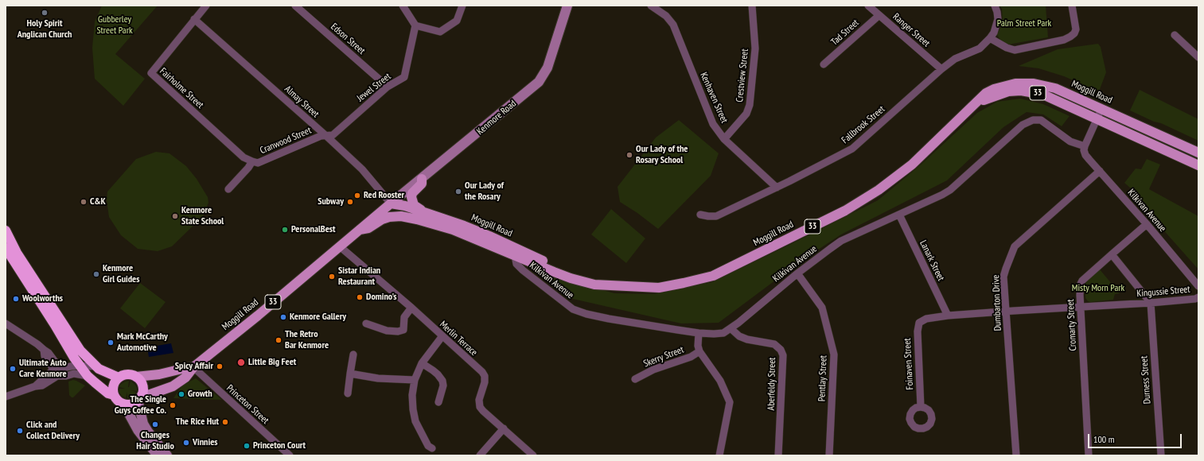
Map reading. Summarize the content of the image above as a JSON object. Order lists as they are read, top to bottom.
{
  "streets": {
    "highway": ["33"],
    "main road": ["Moggill Road"],
    "street": [
      "Ranger Street",
      "Tad Street",
      "Edson Street",
      "Crestview Street",
      "Jewel Street",
      "Fairholme Street",
      "Kenhaven Street",
      "Almay Street",
      "Kenmore Road",
      "Fallbrook Street",
      "Cranwood Street",
      "Kilkivan Avenue",
      "Lanark Street",
      "Kingussie Street",
      "Dumbarton Drive",
      "Cromarty Street",
      "Merlin Terrace",
      "Skerry Street",
      "Foinaven Street",
      "Pentlay Street",
      "Durness Street",
      "Aberfeldy Street",
      "Princeton Street"
    ]
  },
  "crossings": [
    ["Ranger Street", "Tad Street"],
    ["Ranger Street", "Fallbrook Street"],
    ["Edson Street", "Jewel Street"],
    ["Crestview Street", "Kenhaven Street"],
    ["Jewel Street", "Almay Street"],
    ["Jewel Street", "Cranwood Street"],
    ["Fairholme Street", "Almay Street"],
    ["Fairholme Street", "Cranwood Street"],
    ["Moggill Road", "33"],
    ["Moggill Road", "Almay Street"],
    ["Moggill Road", "Kenmore Road"],
    ["Moggill Road", "Kilkivan Avenue"],
    ["Moggill Road", "Merlin Terrace"],
    ["Moggill Road", "Princeton Street"],
    ["Kenhaven Street", "Fallbrook Street"],
    ["Almay Street", "Kenmore Road"],
    ["Almay Street", "Cranwood Street"],
    ["Kilkivan Avenue", "Lanark Street"],
    ["Kilkivan Avenue", "Dumbarton Drive"],
    ["Kilkivan Avenue", "Cromarty Street"],
    ["Kilkivan Avenue", "Pentlay Street"],
    ["Kilkivan Avenue", "Aberfeldy Street"],
    ["Lanark Street", "Kingussie Street"],
    ["Kingussie Street", "Dumbarton Drive"],
    ["Kingussie Street", "Cromarty Street"],
    ["Kingussie Street", "Foinaven Street"],
    ["Kingussie Street", "Durness Street"]
  ],
  "parks": ["Gubberley Street Park", "Palm Street Park", "Misty Morn Park"],
  "places": [
    "Holy Spirit Anglican Church",
    "Our Lady of the Rosary School",
    "Our Lady of the Rosary",
    "Red Rooster",
    "C&K",
    "Subway",
    "Kenmore State School",
    "PersonalBest",
    "Kenmore Girl Guides",
    "Sistar Indian Restaurant",
    "Domino's",
    "Woolworths",
    "Kenmore Gallery",
    "The Retro Bar Kenmore",
    "Mark McCarthy Automotive",
    "Little Big Feet",
    "Spicy Affair",
    "Ultimate Auto Care Kenmore",
    "Growth",
    "The Single Guys Coffee Co.",
    "The Rice Hut",
    "Changes Hair Studio",
    "Click and Collect Delivery",
    "Vinnies",
    "Princeton Court"
  ],
  "scale_bar": "100 m"
}
